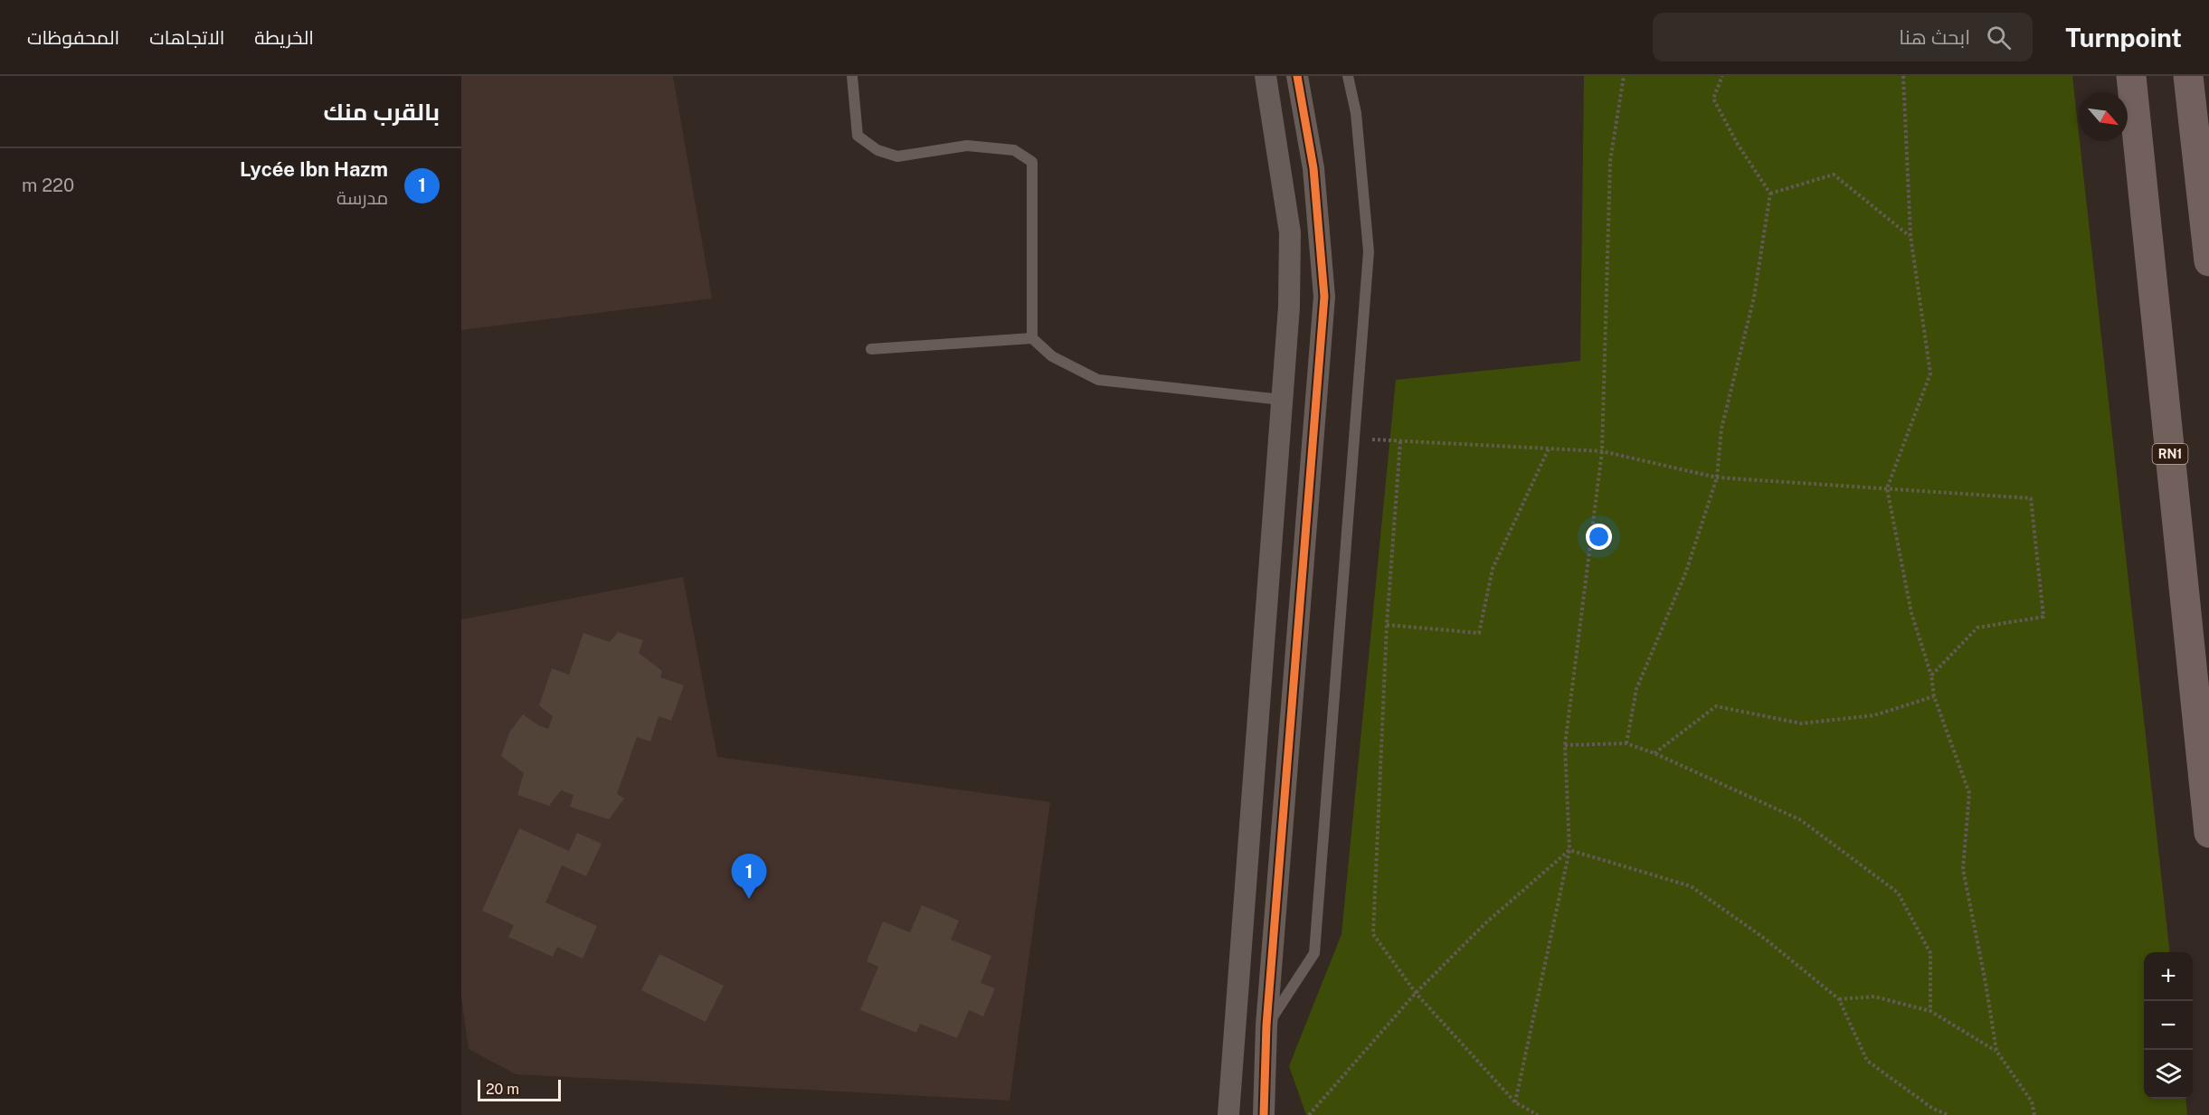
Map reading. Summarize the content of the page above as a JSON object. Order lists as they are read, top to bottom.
{
  "streets": {
    "highway": ["RN1"]
  },
  "scale_bar": "20 m",
  "north": "bottom right",
  "page": {
    "header": "Turnpoint",
    "search": "ابحث هنا",
    "nav": ["الخريطة", "الاتجاهات", "المحفوظات"],
    "heading": "بالقرب منك",
    "list": [
      {
        "mark": "1",
        "name": "Lycée Ibn Hazm",
        "note": "مدرسة",
        "value": "220 m"
      }
    ],
    "pins": "1",
    "map_buttons": ["+", "−"],
    "scale": "20 m"
  }
}
